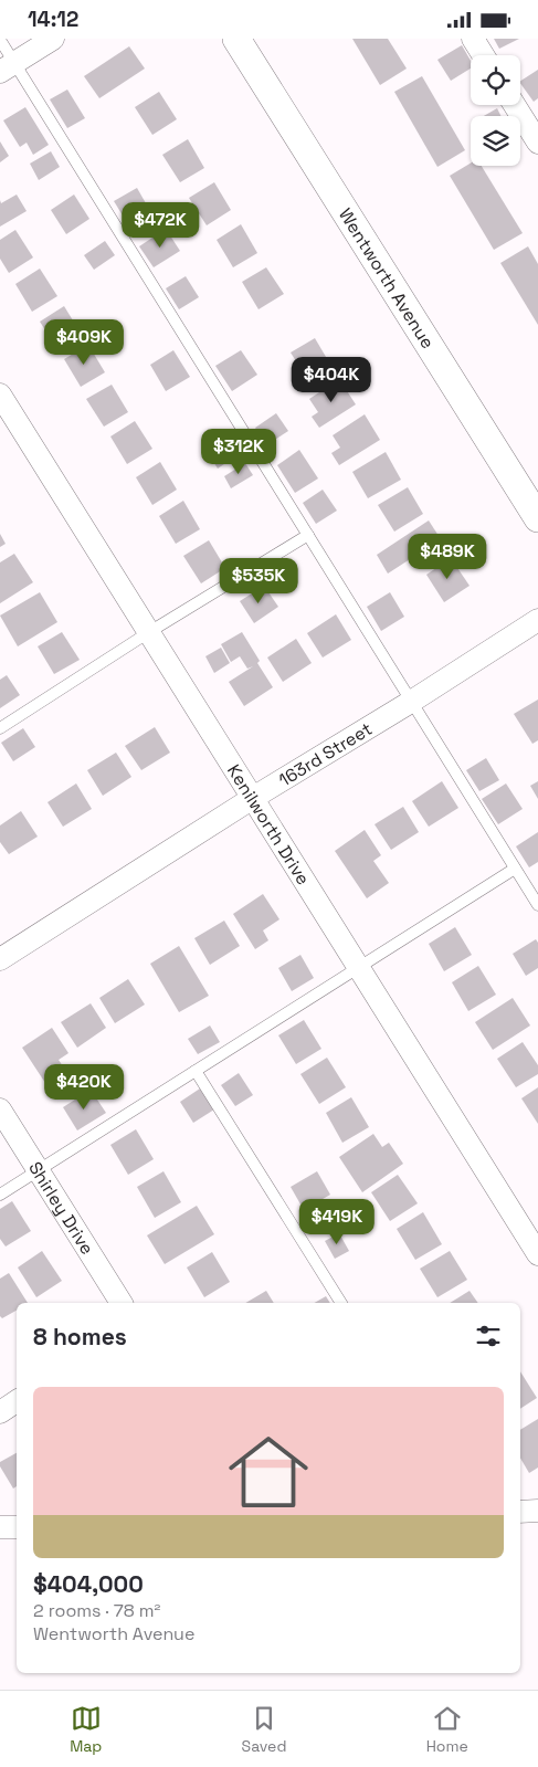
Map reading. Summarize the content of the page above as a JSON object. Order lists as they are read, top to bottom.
{
  "streets": {
    "street": [
      "Wentworth Avenue",
      "163rd Street",
      "Kenilworth Drive",
      "Shirley Drive"
    ]
  },
  "crossings": [
    ["163rd Street", "Kenilworth Drive"]
  ],
  "page": {
    "status": "14:12",
    "price": [
      "$472K",
      "$409K",
      "$404K",
      "$312K",
      "$489K",
      "$535K",
      "$420K",
      "$419K"
    ],
    "heading": "8 homes",
    "list": [
      {
        "name": "$404,000",
        "note": "2 rooms · 78 m² · Wentworth Avenue"
      }
    ],
    "tabs": ["Map", "Saved", "Home"]
  }
}
